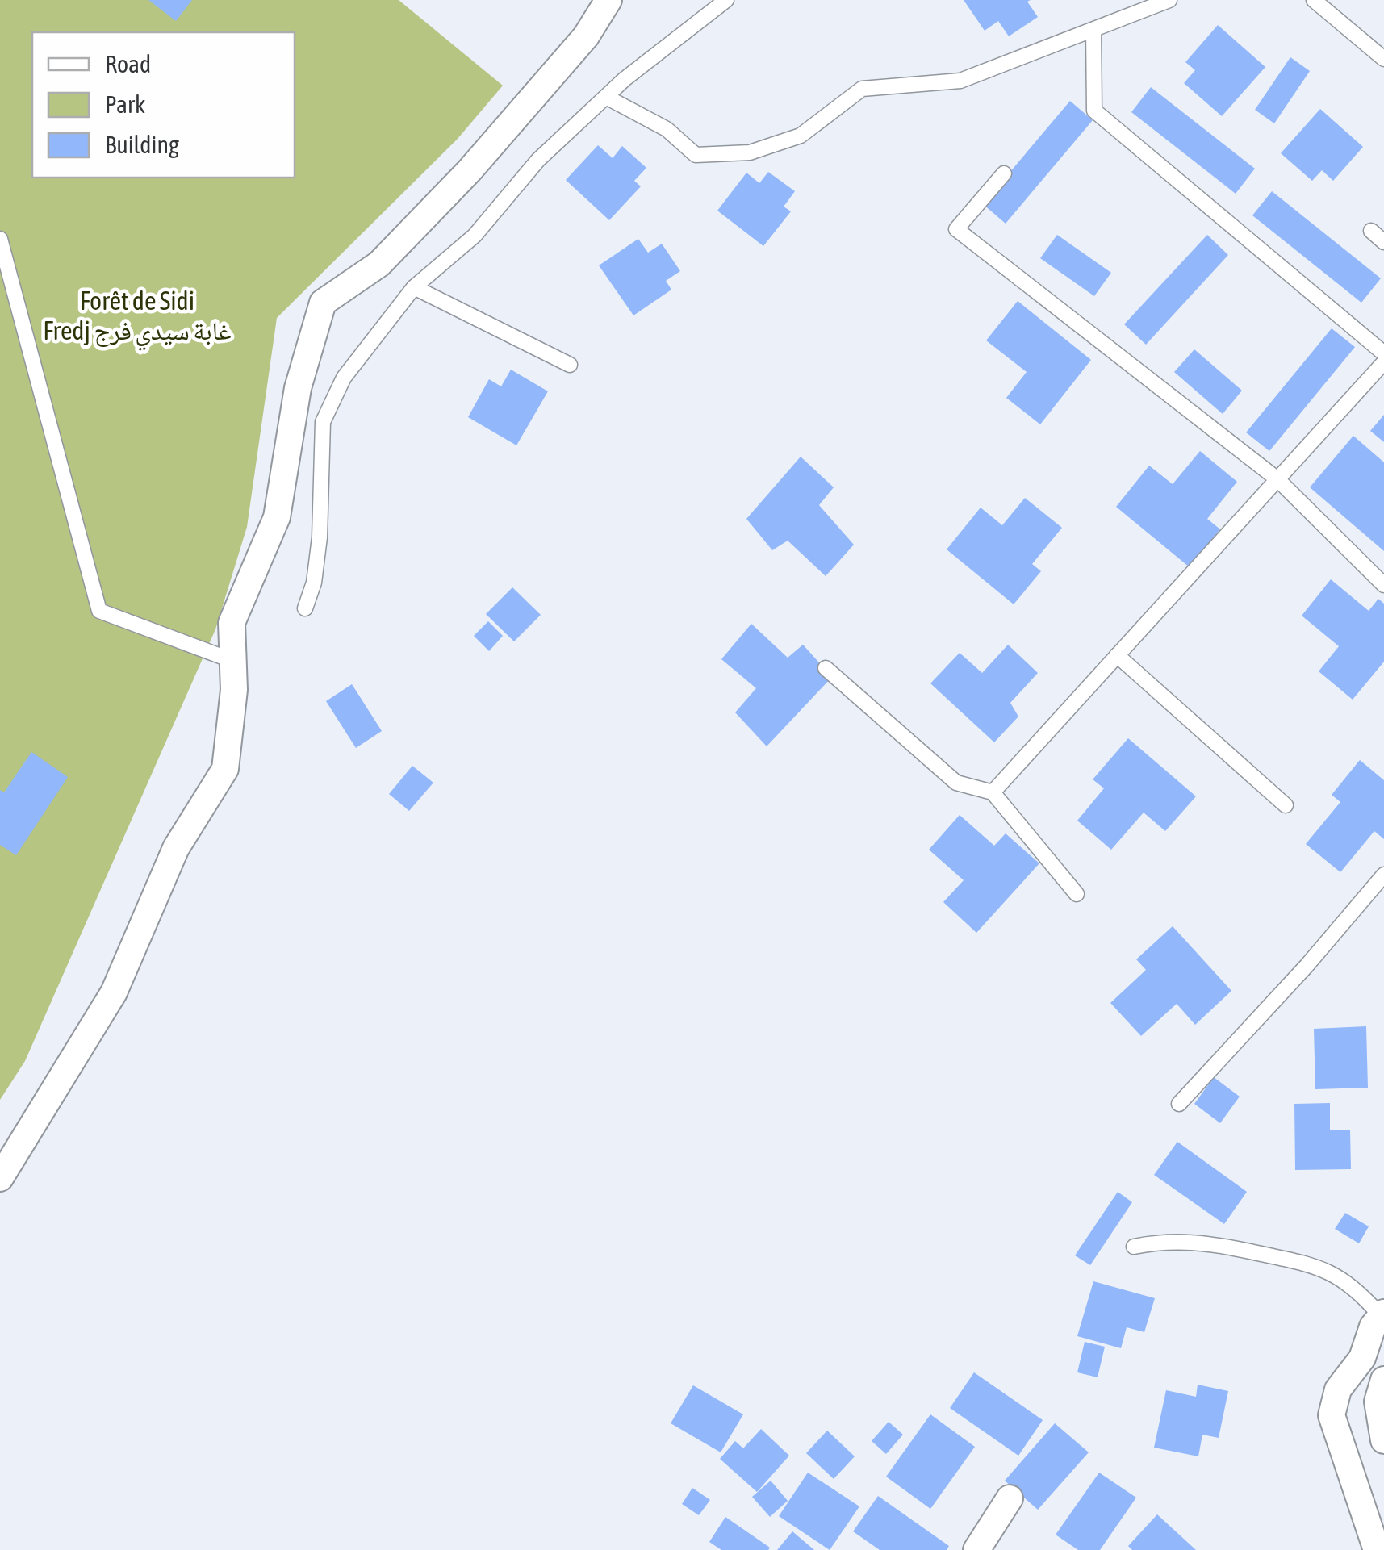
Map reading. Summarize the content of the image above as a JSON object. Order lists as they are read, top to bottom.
{
  "parks": ["Forêt de Sidi Fredj غابة سيدي فرج"],
  "legend": ["Road", "Park", "Building"]
}
